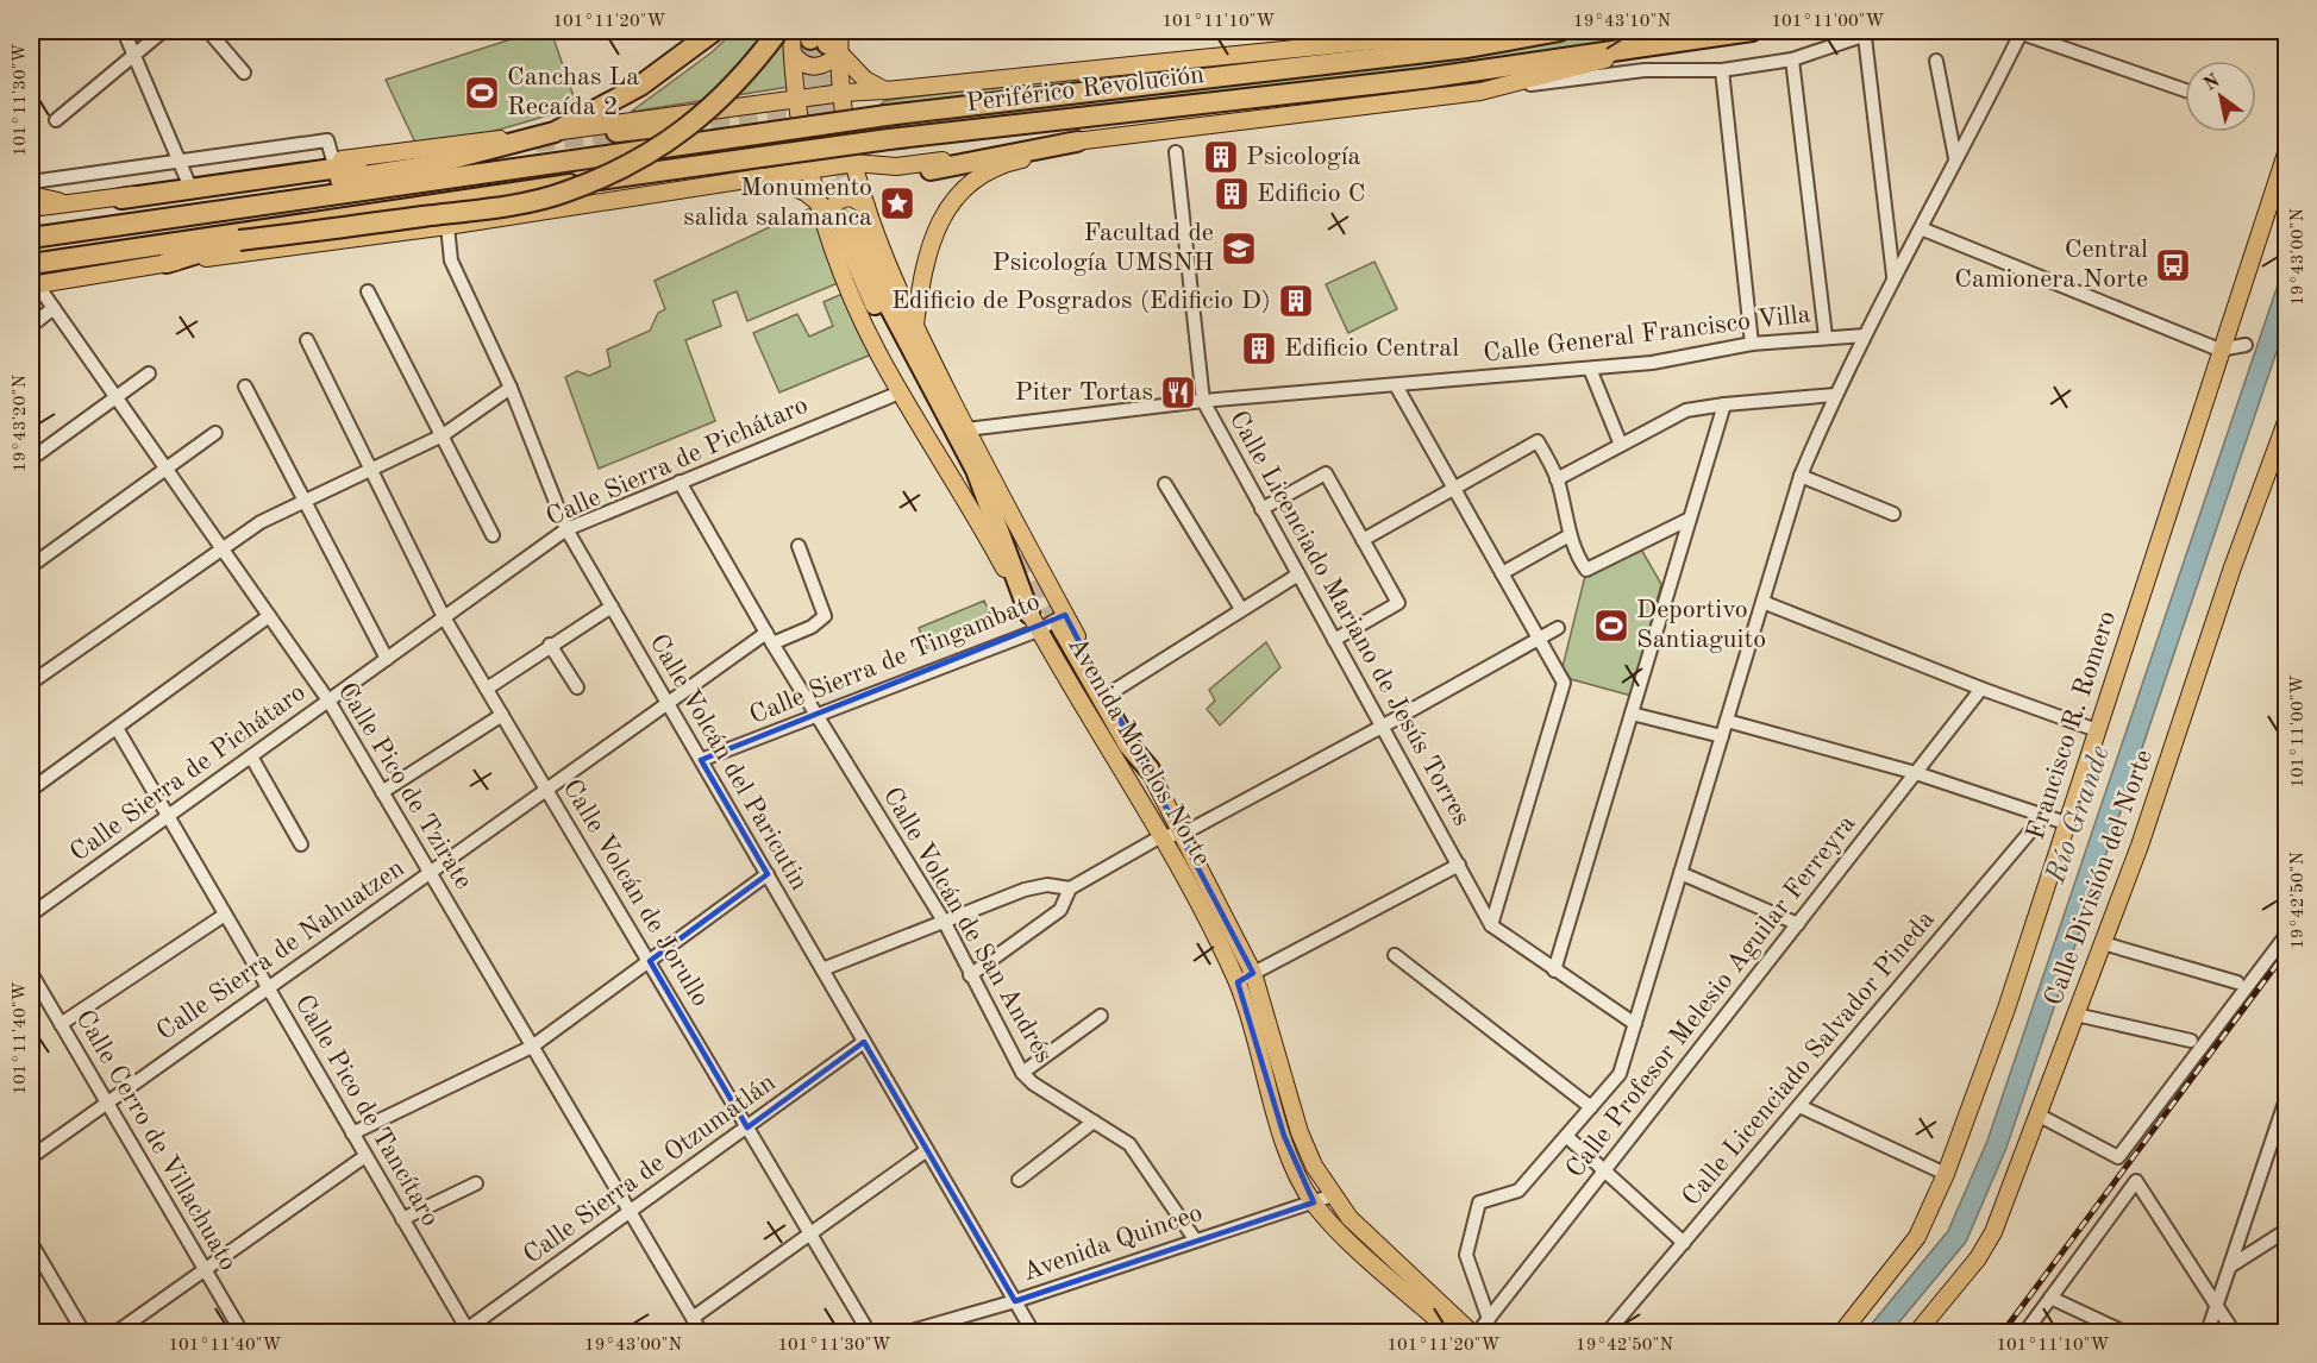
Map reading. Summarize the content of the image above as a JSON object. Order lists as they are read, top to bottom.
{
  "streets": {
    "highway": ["Periférico Revolución"],
    "main road": ["Francisco R. Romero", "Avenida Morelos Norte", "Calle División del Norte"],
    "street": [
      "Calle General Francisco Villa",
      "Calle Sierra de Pichátaro",
      "Calle Licenciado Mariano de Jesús Torres",
      "Calle Sierra de Tingambato",
      "Calle Volcán del Paricutin",
      "Calle Pico de Tzirate",
      "Calle Volcán de Jorullo",
      "Calle Volcán de San Andrés",
      "Calle Sierra de Nahuatzen",
      "Calle Profesor Melesio Aguilar Ferreyra",
      "Calle Licenciado Salvador Pineda",
      "Calle Pico de Tancítaro",
      "Calle Cerro de Villachuato",
      "Calle Sierra de Otzumatlán",
      "Avenida Quinceo"
    ]
  },
  "crossings": [
    ["Calle General Francisco Villa", "Calle Licenciado Mariano de Jesús Torres"],
    ["Calle General Francisco Villa", "Avenida Morelos Norte"],
    ["Calle Sierra de Pichátaro", "Avenida Morelos Norte"],
    ["Calle Sierra de Pichátaro", "Calle Volcán del Paricutin"],
    ["Calle Sierra de Pichátaro", "Calle Pico de Tzirate"],
    ["Calle Sierra de Pichátaro", "Calle Volcán de Jorullo"],
    ["Calle Sierra de Pichátaro", "Calle Volcán de San Andrés"],
    ["Calle Sierra de Pichátaro", "Calle Pico de Tancítaro"],
    ["Calle Sierra de Tingambato", "Avenida Morelos Norte"],
    ["Calle Sierra de Tingambato", "Calle Volcán del Paricutin"],
    ["Calle Sierra de Tingambato", "Calle Volcán de San Andrés"],
    ["Avenida Morelos Norte", "Avenida Quinceo"],
    ["Calle Volcán del Paricutin", "Calle Sierra de Nahuatzen"],
    ["Calle Volcán del Paricutin", "Calle Sierra de Otzumatlán"],
    ["Calle Volcán del Paricutin", "Avenida Quinceo"],
    ["Calle Pico de Tzirate", "Calle Sierra de Nahuatzen"],
    ["Calle Pico de Tzirate", "Calle Sierra de Otzumatlán"],
    ["Calle Volcán de Jorullo", "Calle Sierra de Nahuatzen"],
    ["Calle Volcán de Jorullo", "Calle Sierra de Otzumatlán"],
    ["Calle Volcán de San Andrés", "Calle Sierra de Nahuatzen"],
    ["Calle Volcán de San Andrés", "Avenida Quinceo"],
    ["Calle Sierra de Nahuatzen", "Calle Pico de Tancítaro"],
    ["Calle Sierra de Nahuatzen", "Calle Cerro de Villachuato"],
    ["Calle Pico de Tancítaro", "Calle Sierra de Otzumatlán"]
  ],
  "water": ["Río Grande"],
  "places": {
    "sports": ["Canchas La Recaída 2", "Deportivo Santiaguito"],
    "building": [
      "Psicología",
      "Edificio C",
      "Edificio de Posgrados (Edificio D)",
      "Edificio Central"
    ],
    "place": ["Monumento salida salamanca"],
    "school or university": ["Facultad de Psicología UMSNH"],
    "bus stop": ["Central Camionera Norte"],
    "restaurant": ["Piter Tortas"]
  },
  "north": "top left",
  "coordinates": [
    "101°11'20\"W",
    "101°11'10\"W",
    "19°43'10\"N",
    "101°11'00\"W",
    "101°11'30\"W",
    "19°43'00\"N",
    "19°43'20\"N",
    "19°42'50\"N",
    "101°11'40\"W"
  ]
}
